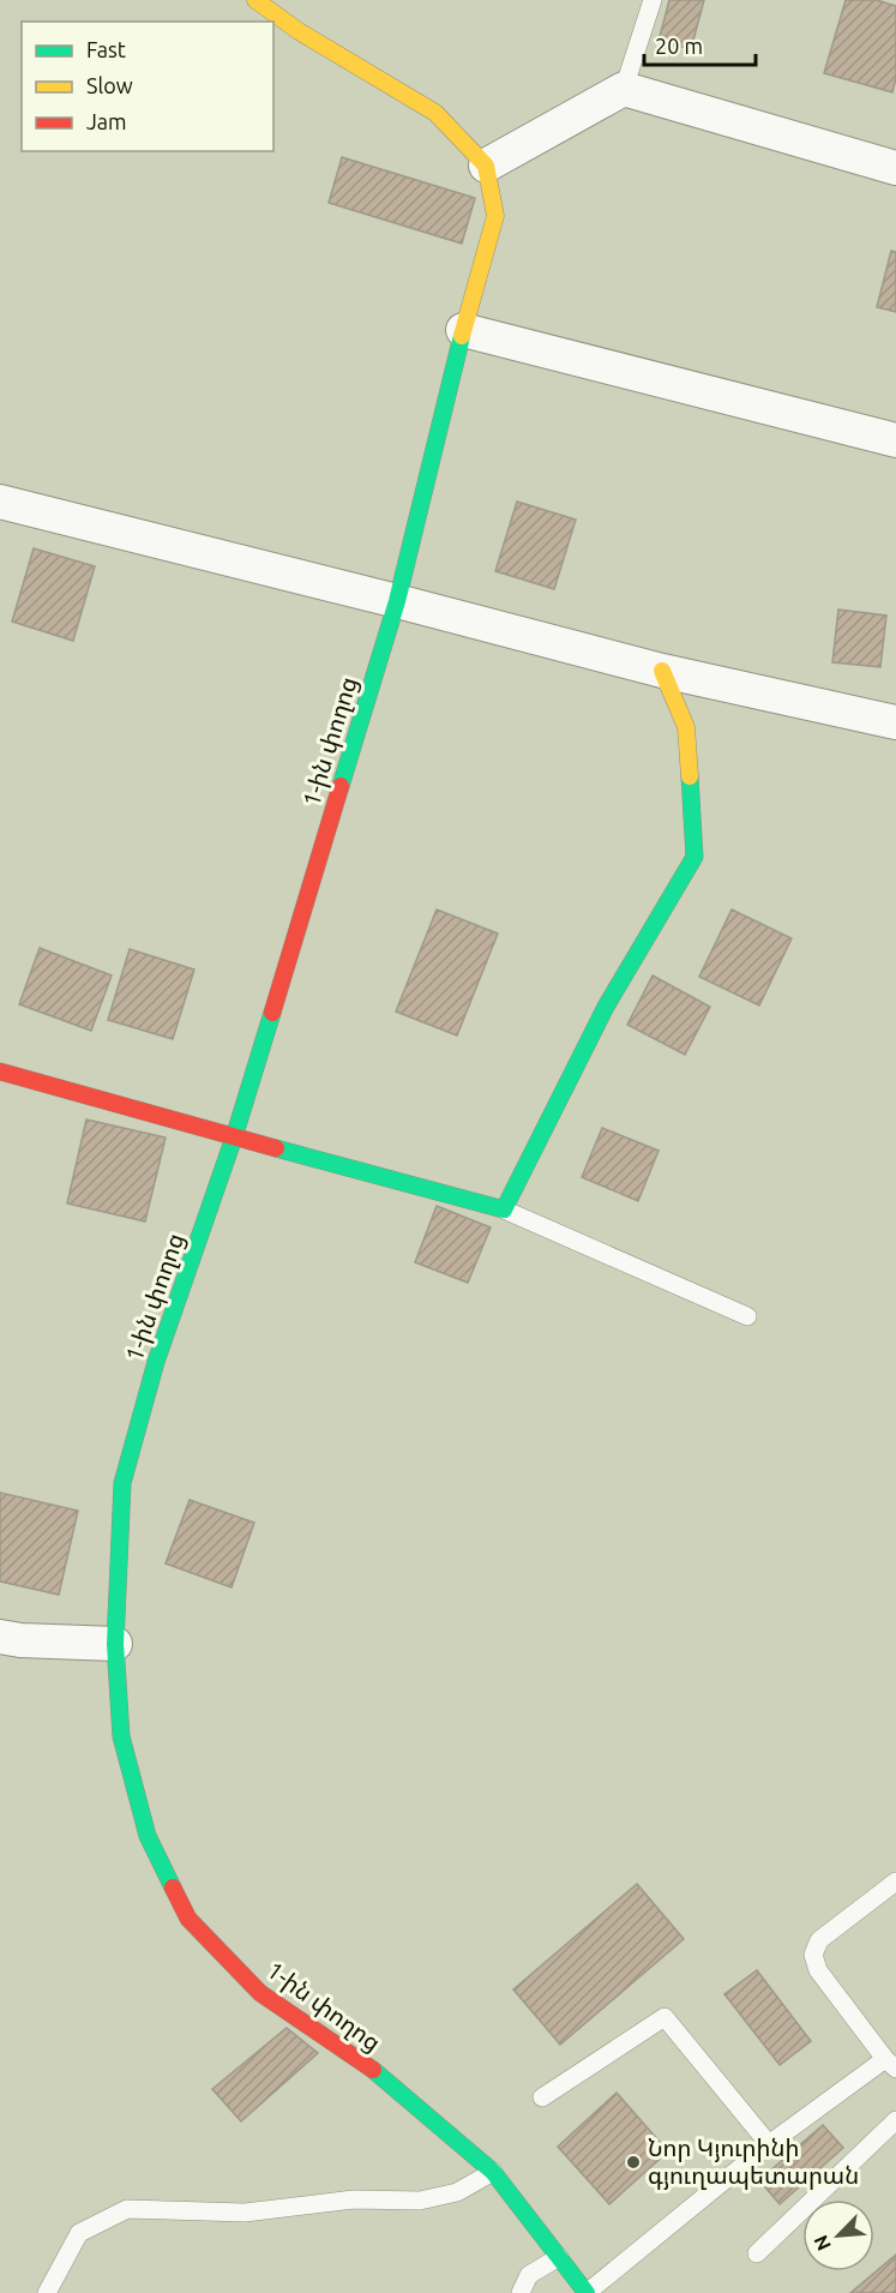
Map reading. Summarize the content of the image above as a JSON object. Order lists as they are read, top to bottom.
{
  "streets": {
    "street": ["1-ին փողոց"]
  },
  "places": ["Նոր Կյուրինի գյուղապետարան"],
  "legend": ["Fast", "Slow", "Jam"],
  "scale_bar": "20 m",
  "north": "bottom left"
}
